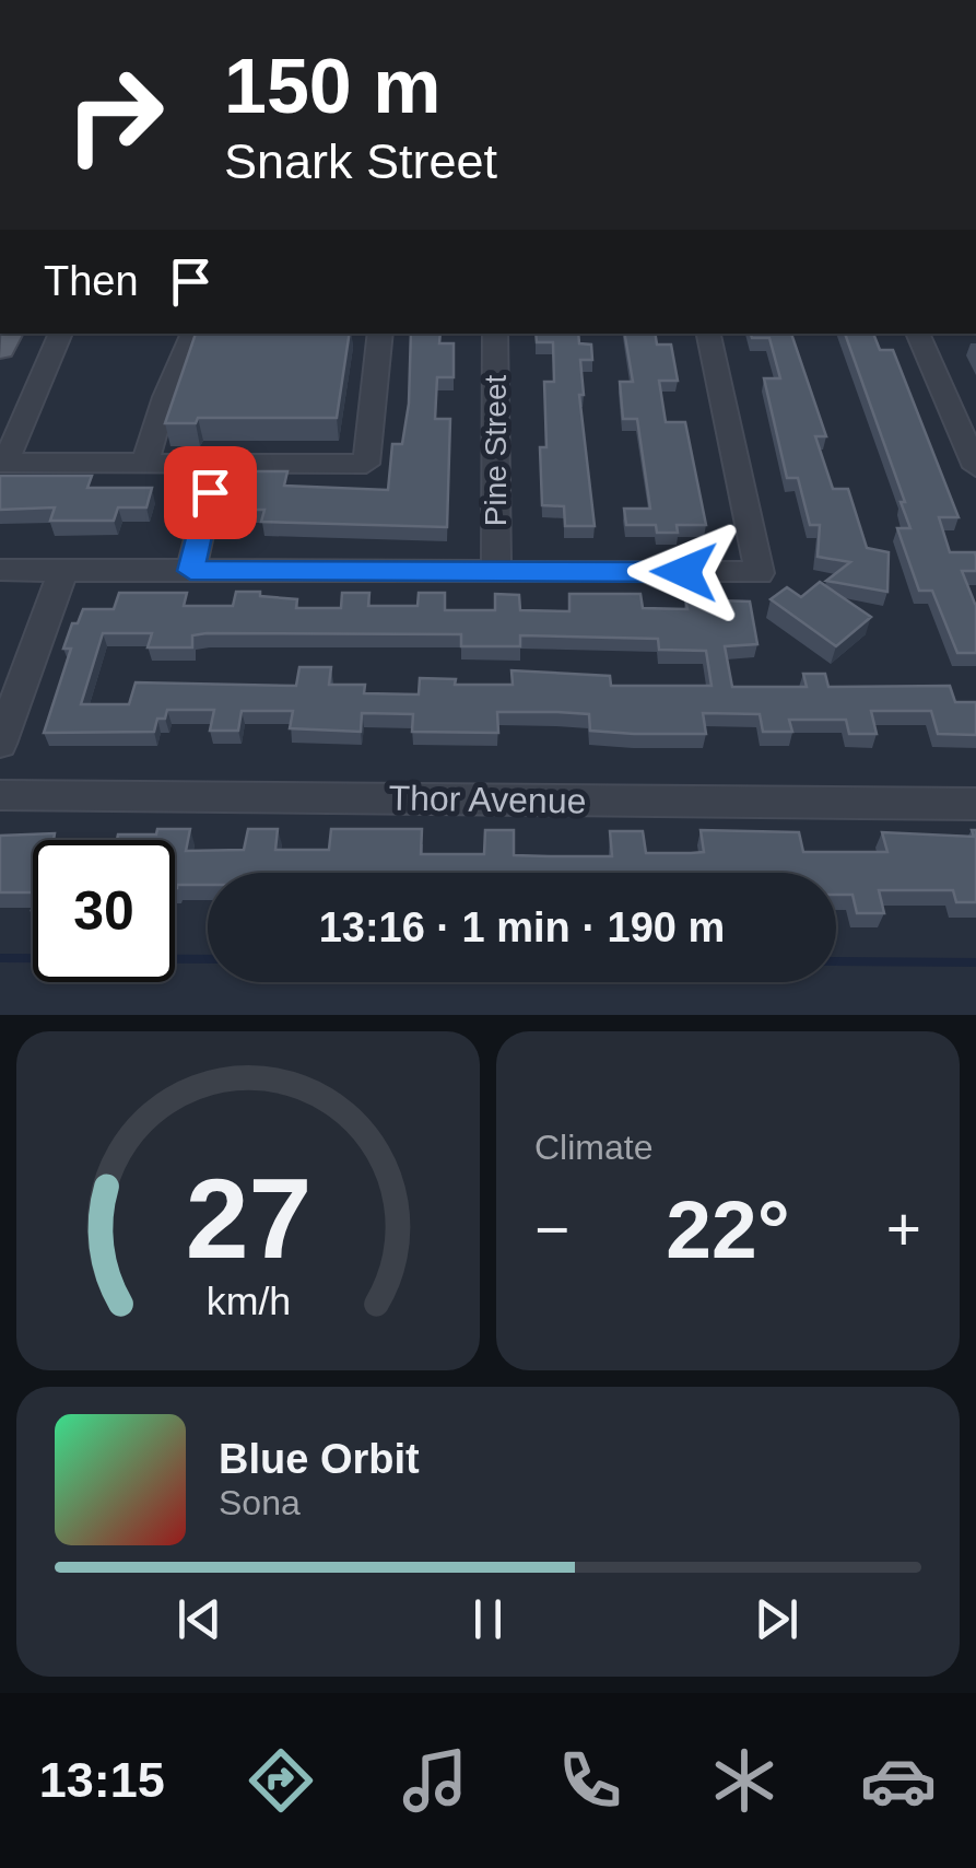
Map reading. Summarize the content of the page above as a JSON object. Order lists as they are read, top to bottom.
{
  "streets": {
    "street": ["Pine Street", "Thor Avenue"]
  },
  "page": {
    "turn": ["150 m", "Snark Street"],
    "then": "Then",
    "limit": "30",
    "trip": "13:16 · 1 min · 190 m",
    "tile": "Climate",
    "heat": ["−", "22°", "+"],
    "song": ["Blue Orbit", "Sona"],
    "tabs": "13:15",
    "gauge": ["27", "km/h"]
  }
}
